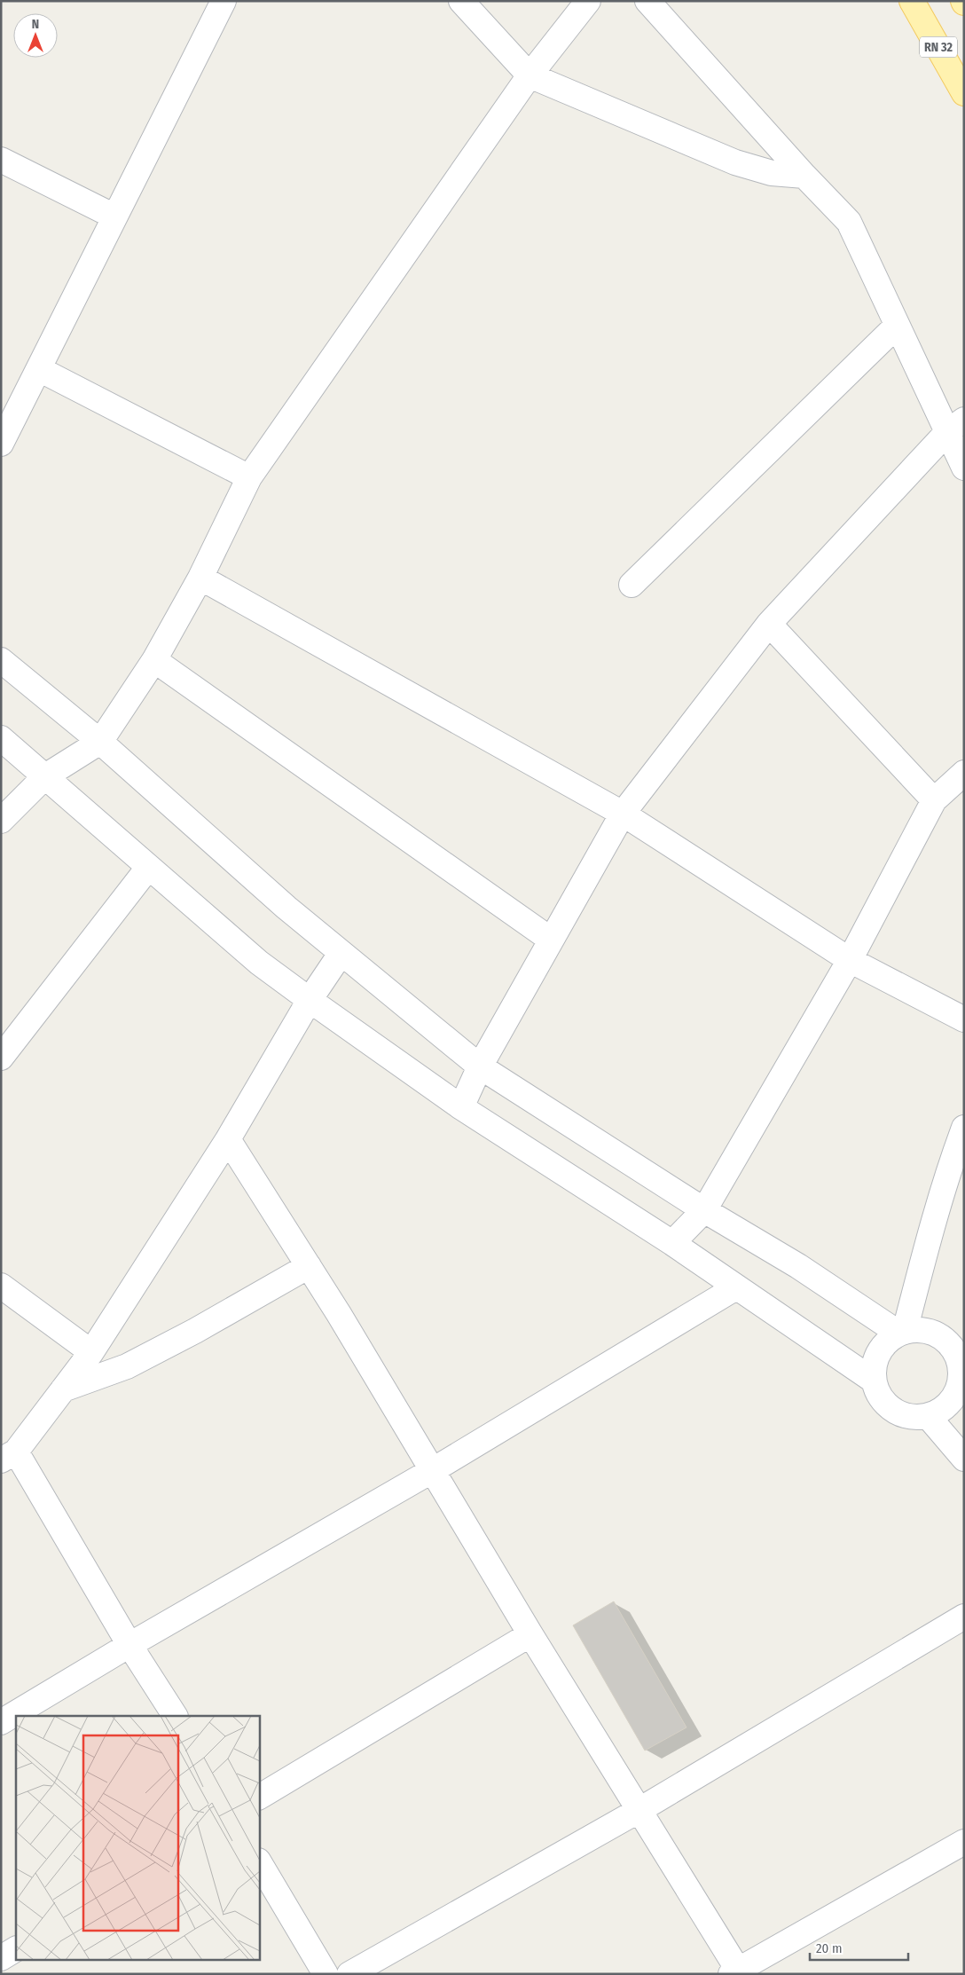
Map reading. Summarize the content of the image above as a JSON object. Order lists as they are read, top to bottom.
{
  "streets": {
    "main road": ["RN 32"]
  },
  "scale_bar": "20 m",
  "north": "top"
}
